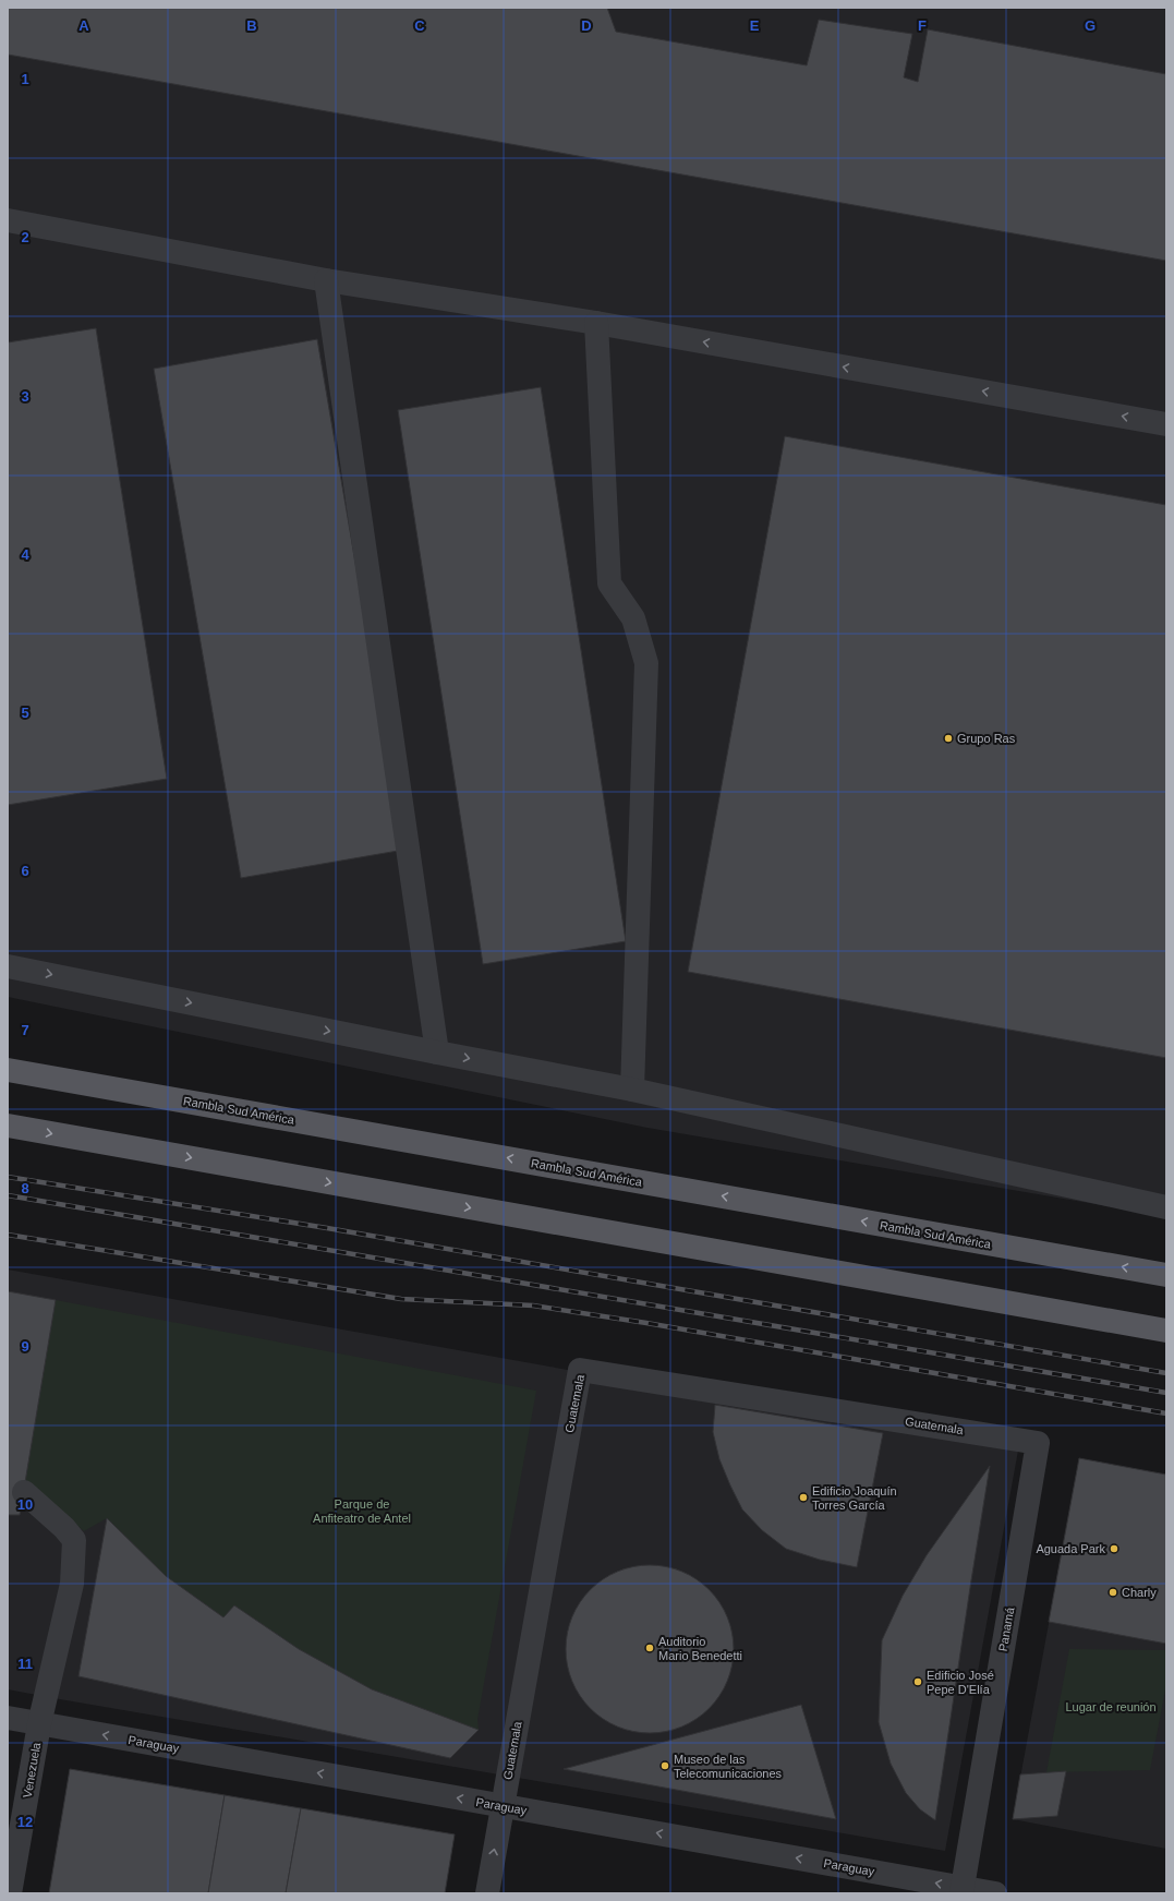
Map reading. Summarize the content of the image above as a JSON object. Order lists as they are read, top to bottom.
{
  "streets": {
    "main road": ["Rambla Sud América"],
    "street": [
      "Guatemala",
      "Panamá",
      "Paraguay",
      "Venezuela"
    ]
  },
  "crossings": [
    ["Guatemala", "Panamá"],
    ["Guatemala", "Paraguay"],
    ["Panamá", "Paraguay"],
    ["Paraguay", "Venezuela"]
  ],
  "one_way": ["Paraguay"],
  "parks": ["Parque de Anfiteatro de Antel", "Lugar de reunión"],
  "places": [
    "Grupo Ras",
    "Edificio Joaquín Torres García",
    "Aguada Park",
    "Charly",
    "Auditorio Mario Benedetti",
    "Edificio José Pepe D'Elía",
    "Museo de las Telecomunicaciones"
  ],
  "grid": {
    "columns": [
      "A",
      "B",
      "C",
      "D",
      "E",
      "F",
      "G"
    ],
    "rows": [
      "1",
      "2",
      "3",
      "4",
      "5",
      "6",
      "7",
      "8",
      "9",
      "10",
      "11",
      "12"
    ]
  }
}
